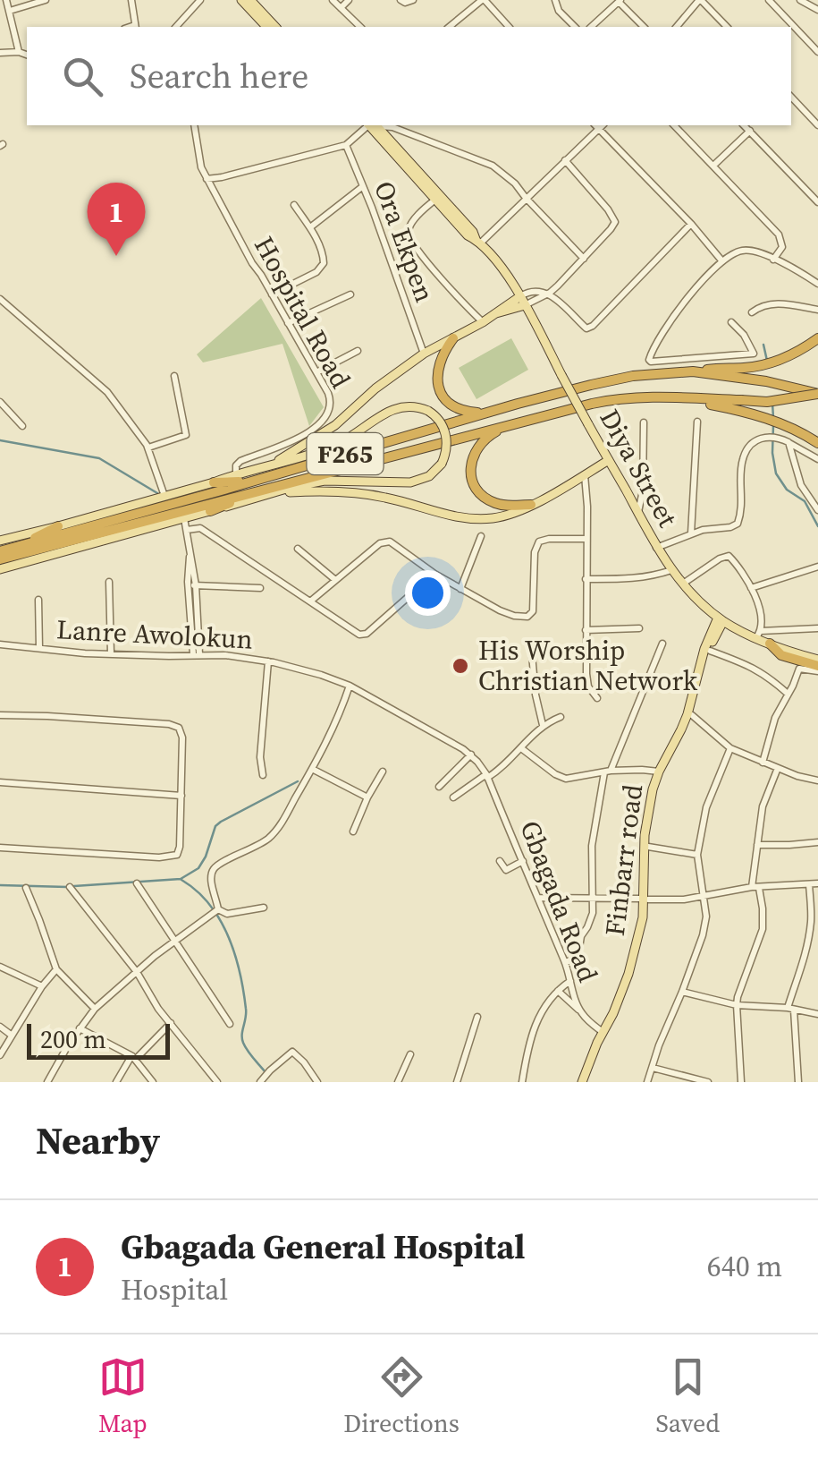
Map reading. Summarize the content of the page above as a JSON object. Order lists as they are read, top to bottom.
{
  "streets": {
    "highway": ["F265"],
    "main road": ["Diya Street", "Finbarr road"],
    "street": [
      "Ora Ekpen",
      "Hospital Road",
      "Lanre Awolokun",
      "Gbagada Road"
    ]
  },
  "crossings": [
    ["Lanre Awolokun", "Gbagada Road"],
    ["Finbarr road", "Gbagada Road"]
  ],
  "places": ["His Worship Christian Network"],
  "scale_bar": "200 m",
  "page": {
    "search": "Search here",
    "pins": "1",
    "scale": "200 m",
    "heading": "Nearby",
    "list": [
      {
        "mark": "1",
        "name": "Gbagada General Hospital",
        "note": "Hospital",
        "value": "640 m"
      }
    ],
    "nav": ["Map", "Directions", "Saved"]
  }
}
